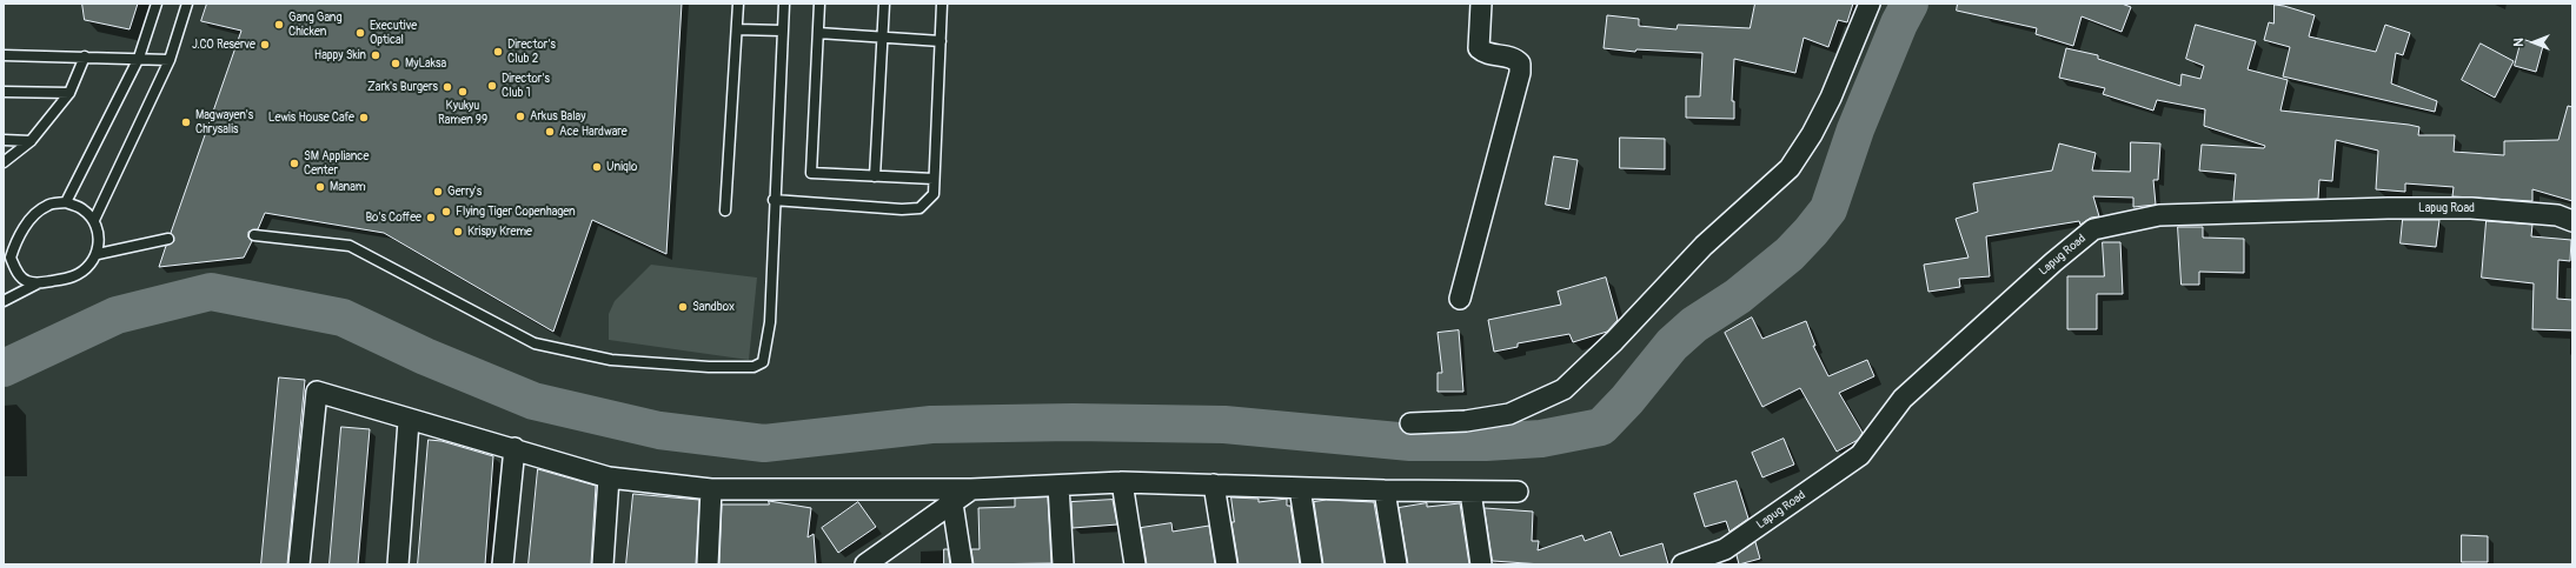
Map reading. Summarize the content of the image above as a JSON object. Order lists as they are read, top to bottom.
{
  "streets": {
    "street": ["Lapug Road"]
  },
  "places": [
    "Gang Gang Chicken",
    "Executive Optical",
    "J.CO Reserve",
    "Director's Club 2",
    "Happy Skin",
    "MyLaksa",
    "Director's Club 1",
    "Zark's Burgers",
    "Kyukyu Ramen 99",
    "Arkus Balay",
    "Lewis House Cafe",
    "Magwayen's Chrysalis",
    "Ace Hardware",
    "SM Appliance Center",
    "Uniqlo",
    "Manam",
    "Gerry's",
    "Flying Tiger Copenhagen",
    "Bo's Coffee",
    "Krispy Kreme",
    "Sandbox"
  ],
  "north": "left"
}
